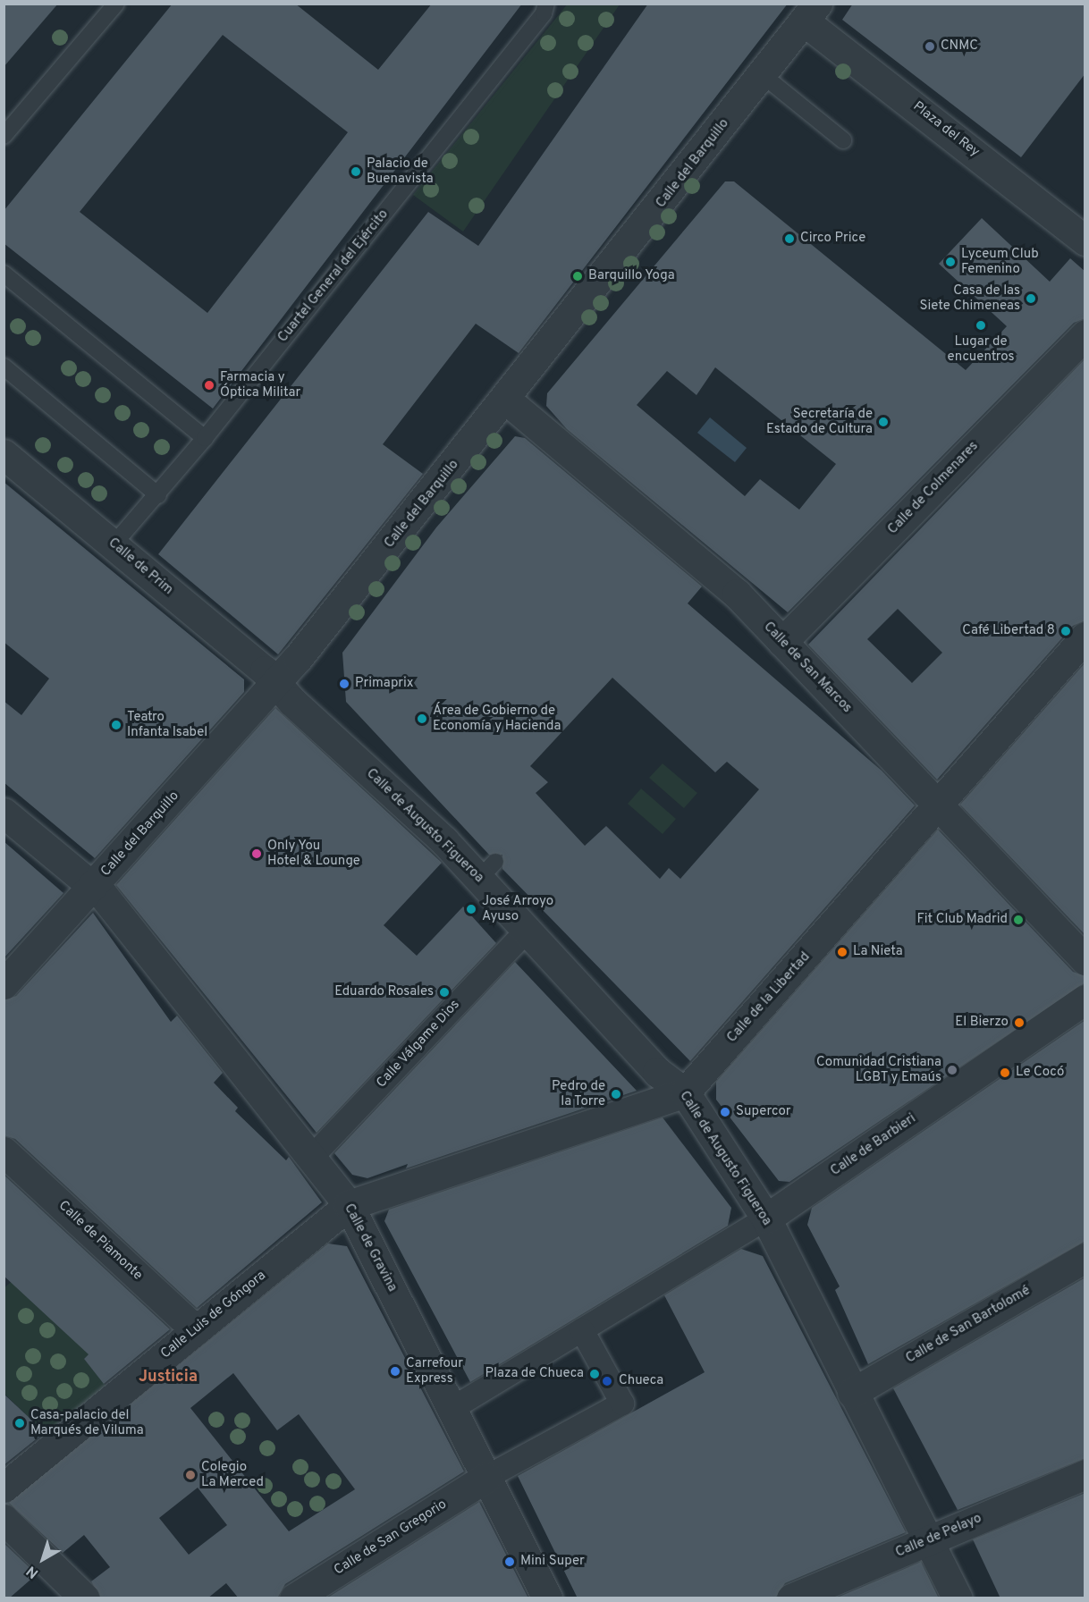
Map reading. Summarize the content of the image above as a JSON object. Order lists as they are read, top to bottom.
{
  "streets": {
    "street": [
      "Plaza del Rey",
      "Calle del Barquillo",
      "Calle de Colmenares",
      "Calle de Prim",
      "Calle de San Marcos",
      "Calle de Augusto Figueroa",
      "Calle de la Libertad",
      "Calle Válgame Dios",
      "Calle de Barbieri",
      "Calle de Piamonte",
      "Calle de Gravina",
      "Calle Luis de Góngora",
      "Calle de San Bartolomé",
      "Calle de Pelayo",
      "Calle de San Gregorio"
    ],
    "lane": ["Cuartel General del Ejército"]
  },
  "crossings": [
    ["Plaza del Rey", "Calle del Barquillo"],
    ["Calle del Barquillo", "Calle de Prim"],
    ["Calle del Barquillo", "Calle de San Marcos"],
    ["Calle del Barquillo", "Calle de Augusto Figueroa"],
    ["Calle del Barquillo", "Calle de Gravina"],
    ["Cuartel General del Ejército", "Calle de Prim"],
    ["Calle de Colmenares", "Calle de San Marcos"],
    ["Calle de Prim", "Calle de Augusto Figueroa"],
    ["Calle de San Marcos", "Calle de la Libertad"],
    ["Calle de Augusto Figueroa", "Calle de la Libertad"],
    ["Calle de Augusto Figueroa", "Calle Válgame Dios"],
    ["Calle de Augusto Figueroa", "Calle de Barbieri"],
    ["Calle de Augusto Figueroa", "Calle de San Bartolomé"],
    ["Calle de Augusto Figueroa", "Calle de Pelayo"],
    ["Calle de la Libertad", "Calle de Gravina"],
    ["Calle de la Libertad", "Calle Luis de Góngora"],
    ["Calle Válgame Dios", "Calle de Gravina"],
    ["Calle de Barbieri", "Calle de Gravina"],
    ["Calle de Piamonte", "Calle Luis de Góngora"],
    ["Calle de Gravina", "Calle Luis de Góngora"],
    ["Calle de Gravina", "Calle de San Gregorio"]
  ],
  "districts": ["Justicia"],
  "places": [
    "CNMC",
    "Palacio de Buenavista",
    "Circo Price",
    "Lyceum Club Femenino",
    "Barquillo Yoga",
    "Casa de las Siete Chimeneas",
    "Lugar de encuentros",
    "Farmacia y Óptica Militar",
    "Secretaría de Estado de Cultura",
    "Café Libertad 8",
    "Primaprix",
    "Área de Gobierno de Economía y Hacienda",
    "Teatro Infanta Isabel",
    "Only You Hotel & Lounge",
    "José Arroyo Ayuso",
    "Fit Club Madrid",
    "La Nieta",
    "Eduardo Rosales",
    "El Bierzo",
    "Comunidad Cristiana LGBT y Emaús",
    "Le Cocó",
    "Pedro de la Torre",
    "Supercor",
    "Carrefour Express",
    "Plaza de Chueca",
    "Chueca",
    "Casa-palacio del Marqués de Viluma",
    "Colegio La Merced",
    "Mini Super"
  ],
  "north": "bottom left"
}
